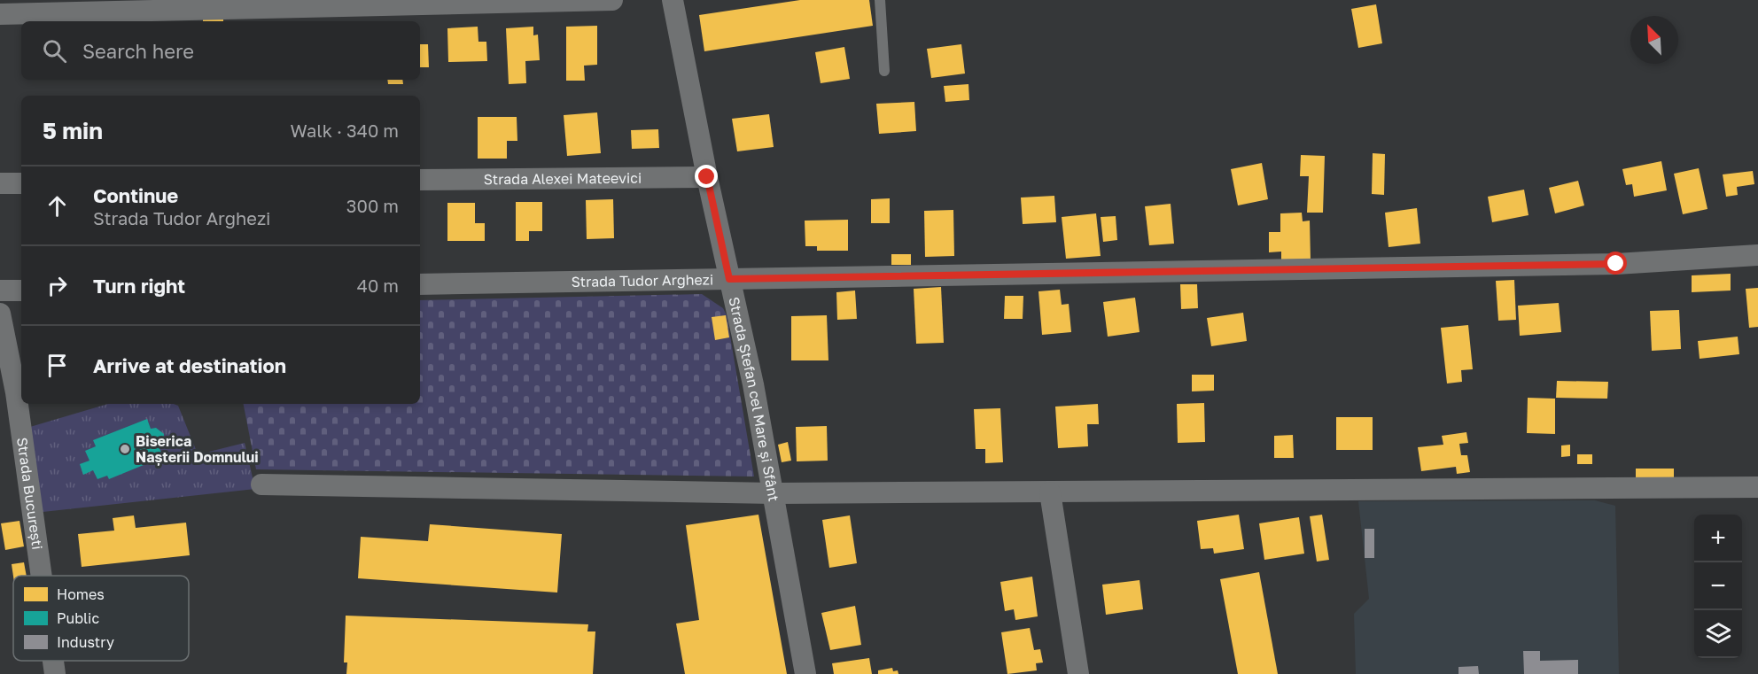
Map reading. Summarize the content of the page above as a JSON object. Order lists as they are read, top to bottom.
{
  "streets": {
    "street": [
      "Strada Alexei Mateevici",
      "Strada Tudor Arghezi",
      "Strada Ștefan cel Mare și Sfânt",
      "Strada București"
    ]
  },
  "crossings": [
    ["Strada Alexei Mateevici", "Strada Ștefan cel Mare și Sfânt"],
    ["Strada Tudor Arghezi", "Strada Ștefan cel Mare și Sfânt"]
  ],
  "places": ["Biserica Nașterii Domnului"],
  "legend": ["Homes", "Public", "Industry"],
  "north": "top left",
  "page": {
    "search": "Search here",
    "heading": ["5 min", "Walk · 340 m"],
    "list": [
      ["Continue", "Strada Tudor Arghezi", "300 m"],
      ["Turn right", "40 m"],
      "Arrive at destination"
    ],
    "map_buttons": ["+", "−"]
  }
}
